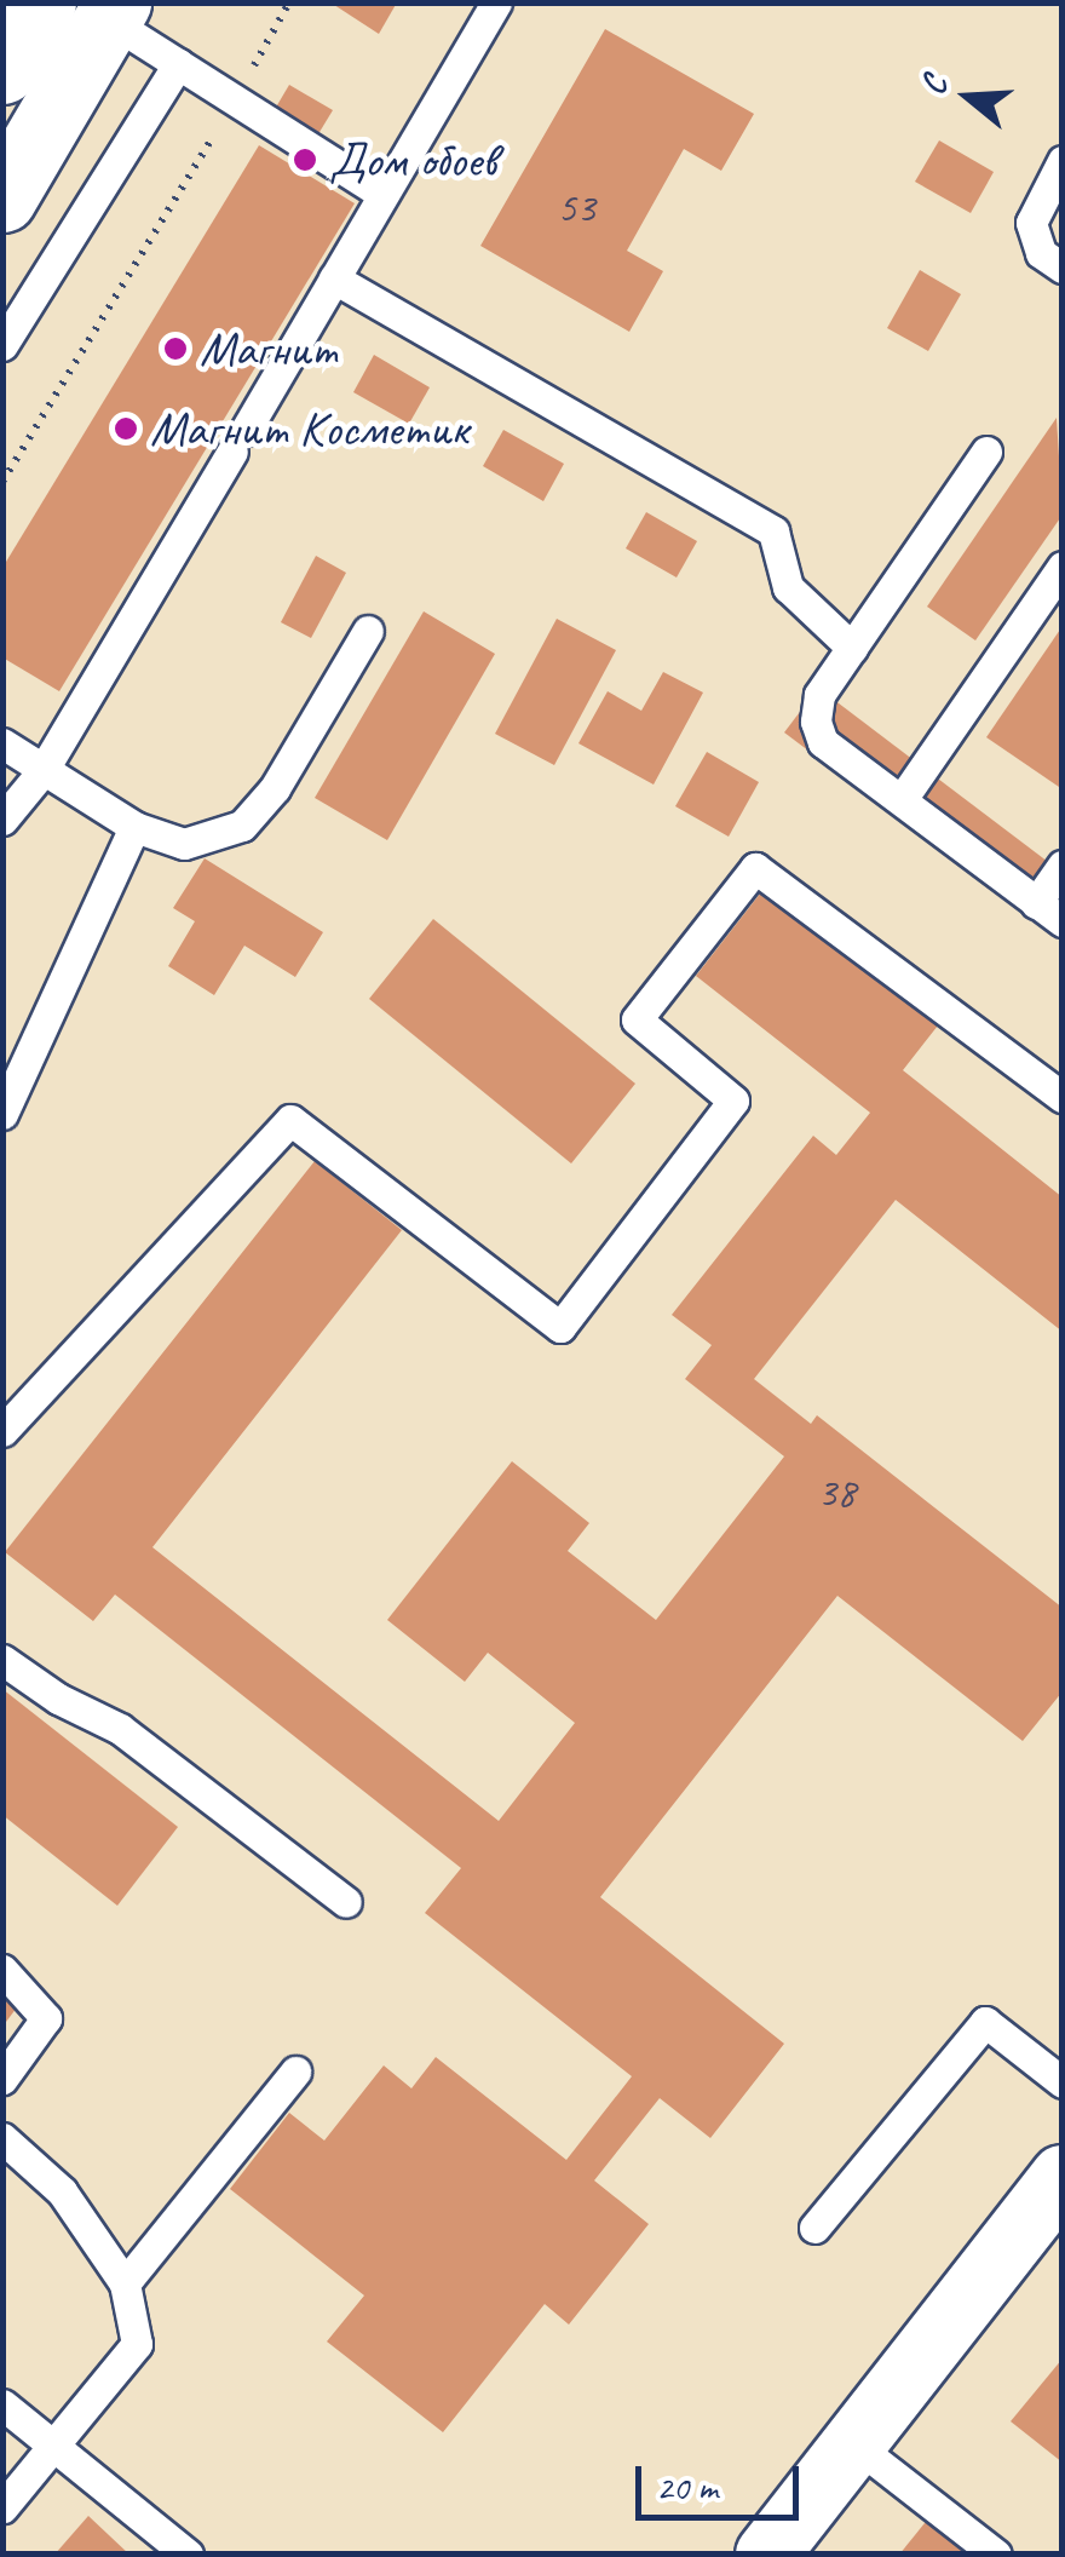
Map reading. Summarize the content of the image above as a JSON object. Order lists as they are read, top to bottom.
{
  "places": ["Дом обоев", "Магнит", "Магнит Косметик"],
  "house_numbers": ["53", "38"],
  "scale_bar": "20 m",
  "north": "left"
}
